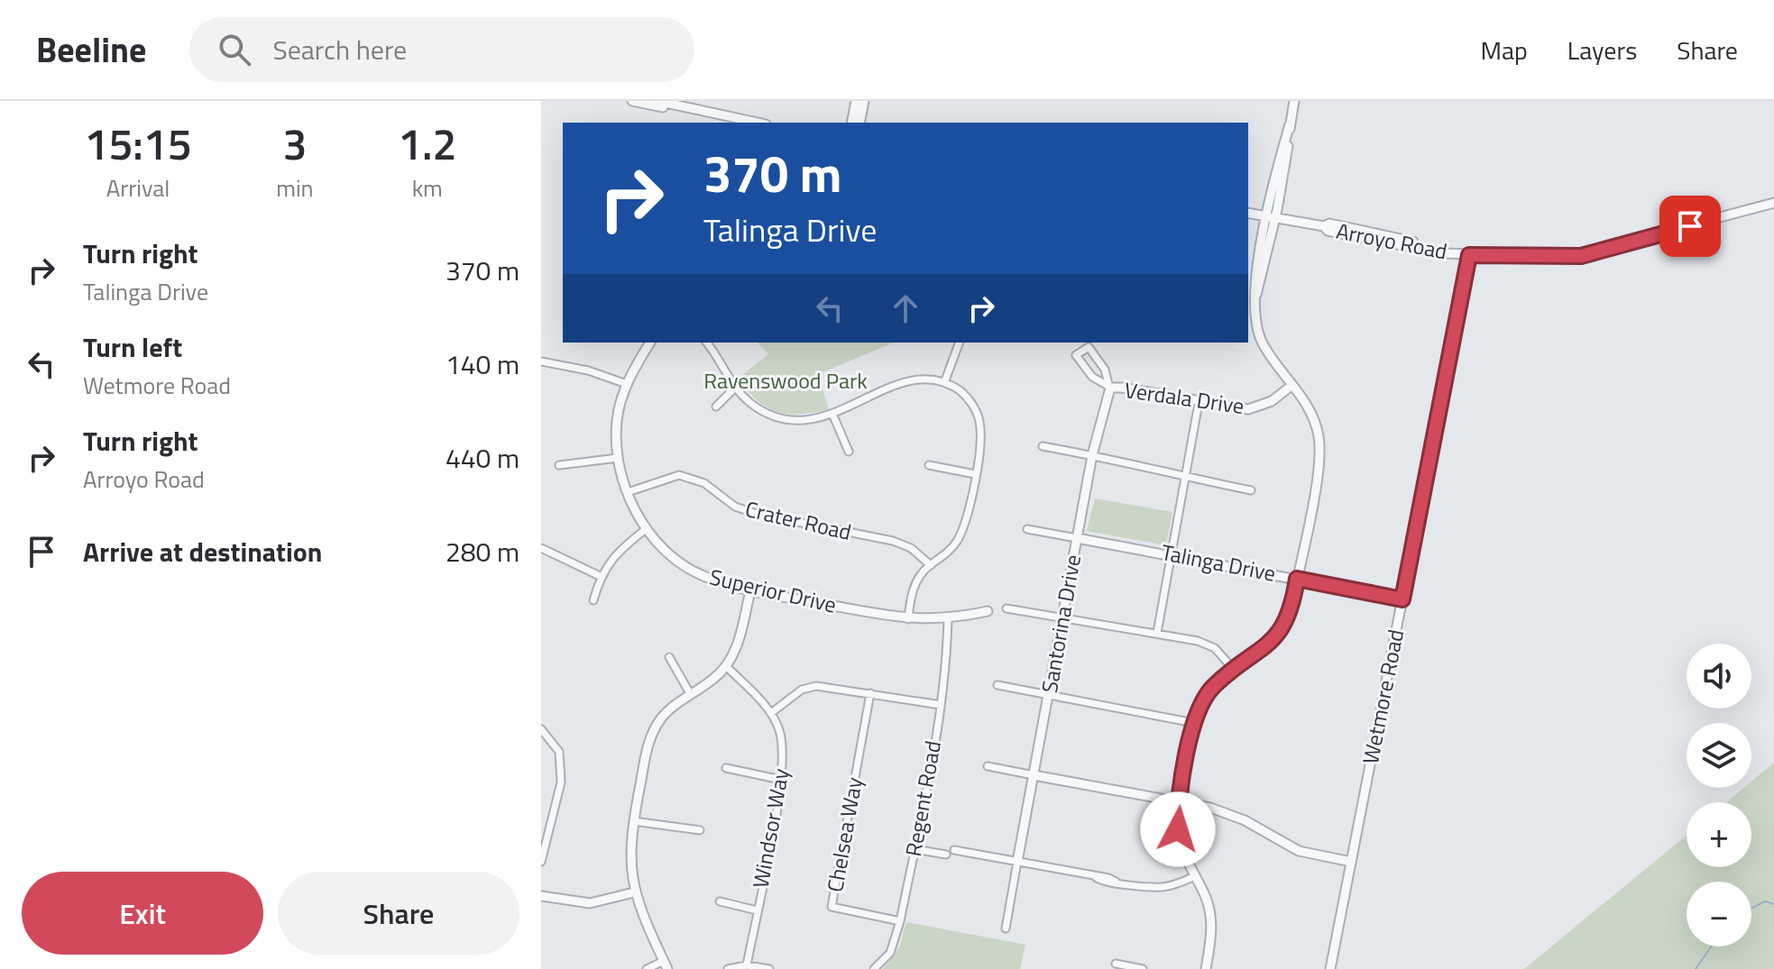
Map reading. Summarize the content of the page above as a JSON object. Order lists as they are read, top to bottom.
{
  "streets": {
    "street": [
      "Arroyo Road",
      "Verdala Drive",
      "Crater Road",
      "Talinga Drive",
      "Superior Drive",
      "Santorina Drive",
      "Wetmore Road",
      "Regent Road",
      "Windsor Way",
      "Chelsea Way"
    ]
  },
  "crossings": [
    ["Arroyo Road", "Wetmore Road"],
    ["Verdala Drive", "Santorina Drive"],
    ["Crater Road", "Superior Drive"],
    ["Talinga Drive", "Santorina Drive"],
    ["Talinga Drive", "Wetmore Road"],
    ["Superior Drive", "Regent Road"],
    ["Regent Road", "Chelsea Way"]
  ],
  "parks": ["Ravenswood Park"],
  "page": {
    "header": "Beeline",
    "search": "Search here",
    "nav": ["Map", "Layers", "Share"],
    "eta": [
      "15:15",
      "Arrival",
      "3",
      "min",
      "1.2",
      "km"
    ],
    "turn": ["370 m", "Talinga Drive"],
    "list": [
      {
        "name": "Turn right",
        "note": "Talinga Drive",
        "value": "370 m"
      },
      {
        "name": "Turn left",
        "note": "Wetmore Road",
        "value": "140 m"
      },
      {
        "name": "Turn right",
        "note": "Arroyo Road",
        "value": "440 m"
      },
      {
        "name": "Arrive at destination",
        "value": "280 m"
      }
    ],
    "map_buttons": ["+", "−"],
    "buttons": ["Exit", "Share"]
  }
}
